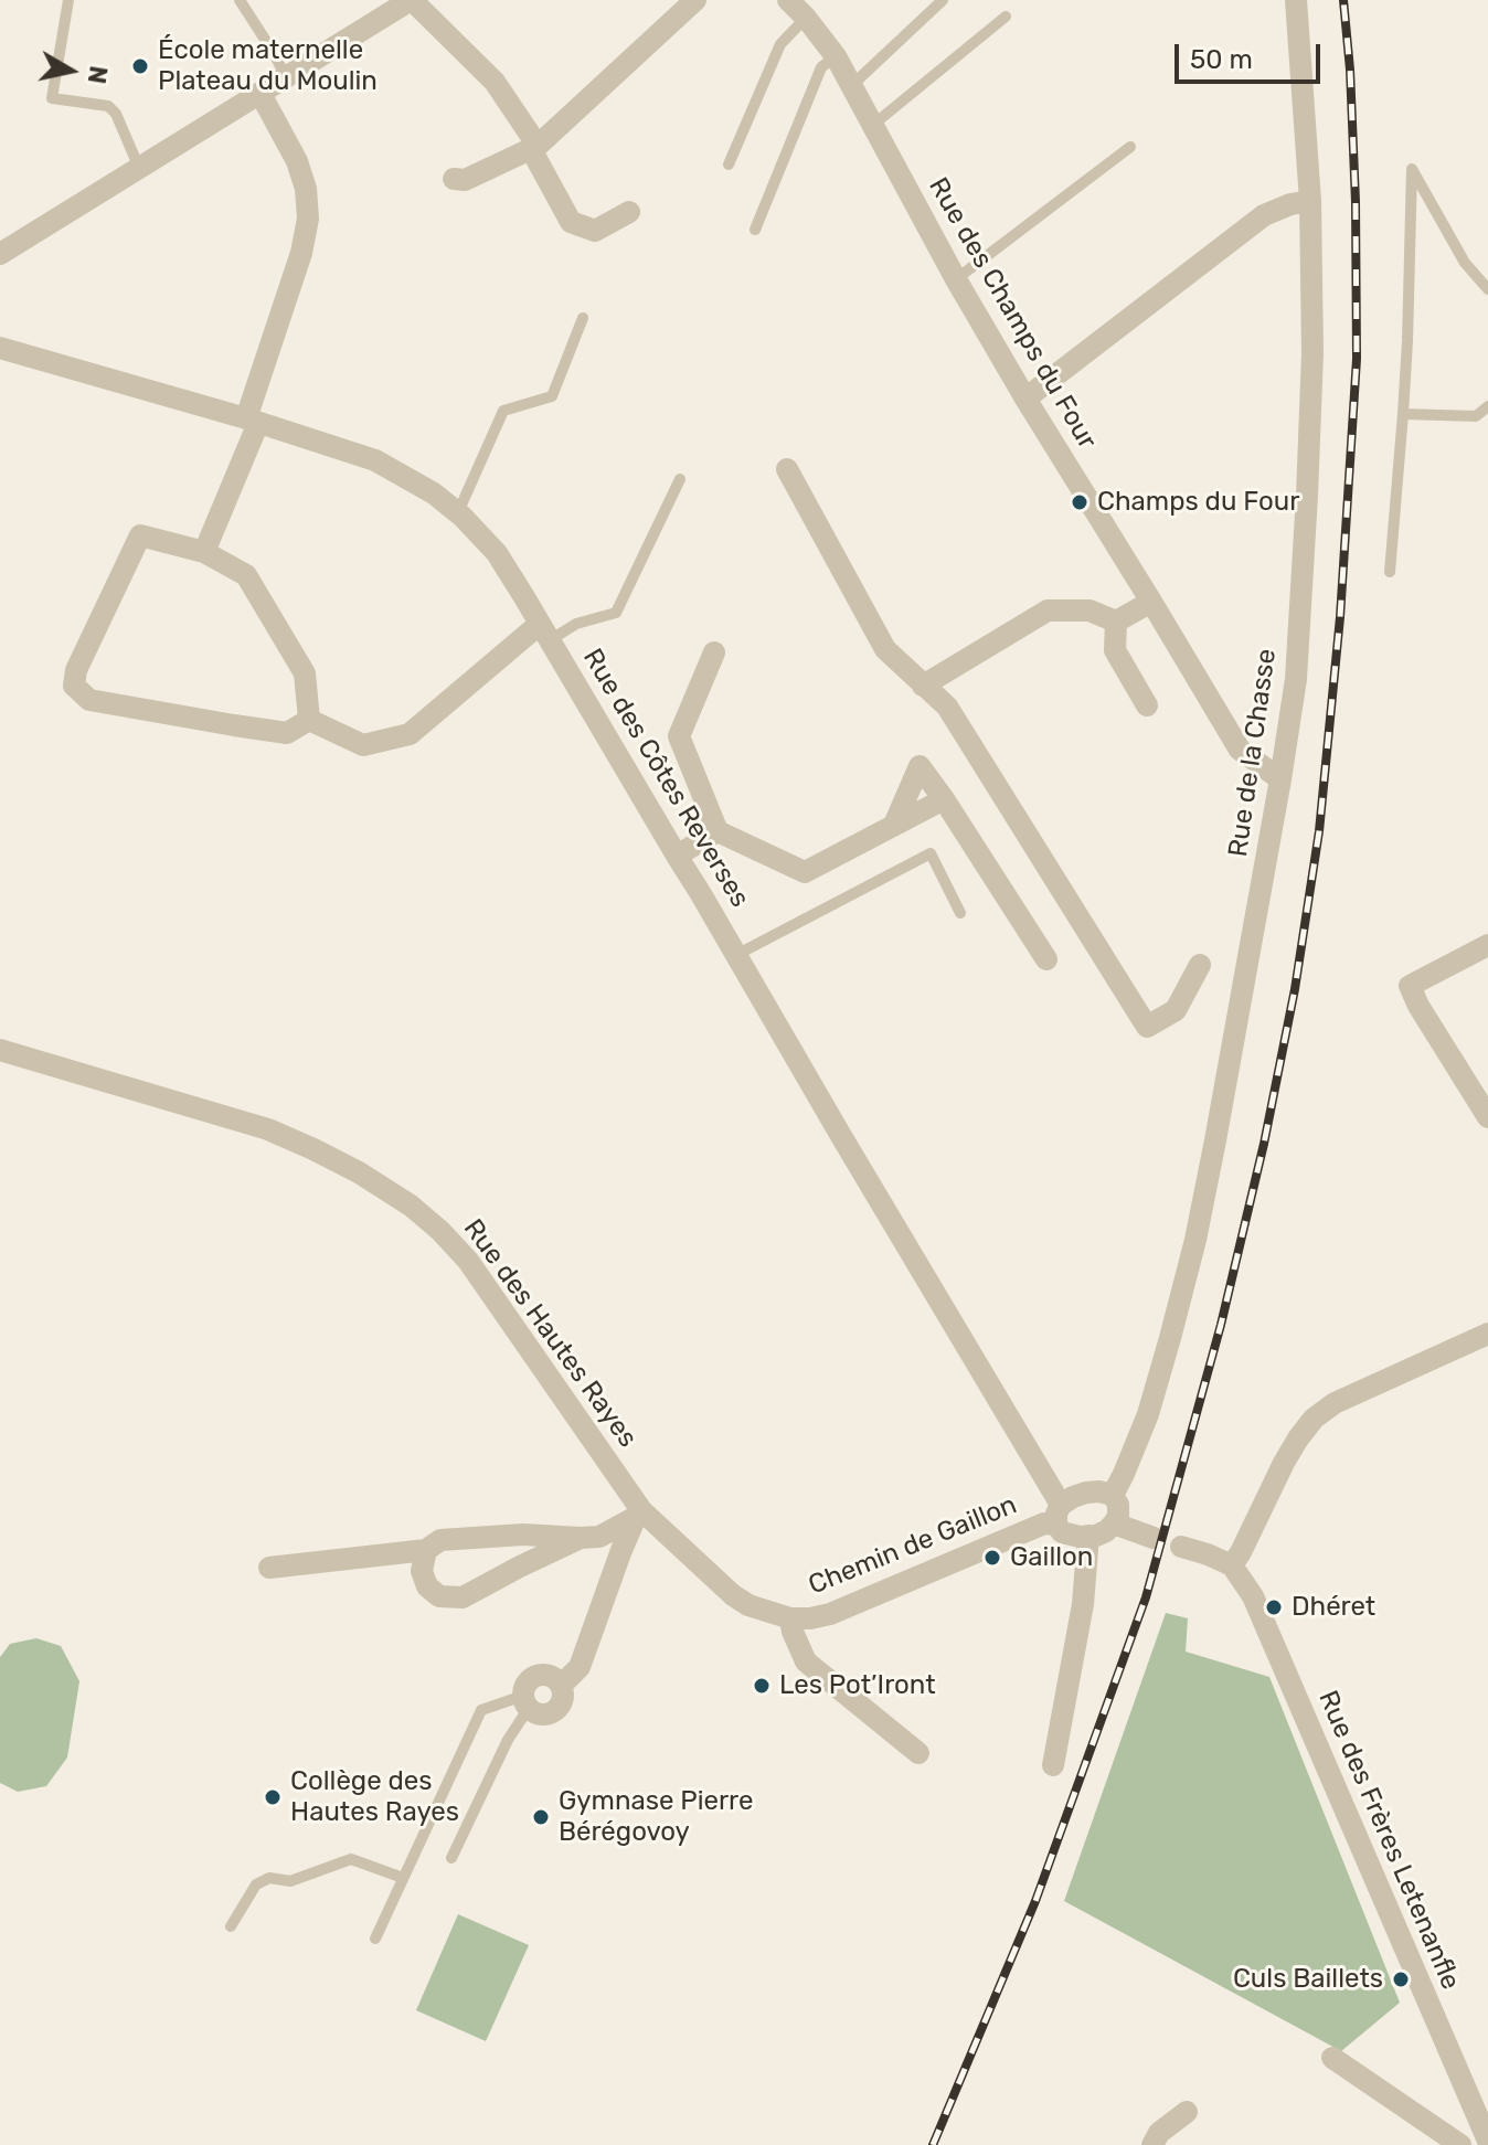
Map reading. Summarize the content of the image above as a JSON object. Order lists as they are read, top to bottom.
{
  "streets": {
    "street": [
      "Rue des Champs du Four",
      "Rue de la Chasse",
      "Rue des Côtes Reverses",
      "Rue des Hautes Rayes",
      "Chemin de Gaillon",
      "Rue des Frères Letenanfle"
    ]
  },
  "crossings": [
    ["Rue des Champs du Four", "Rue de la Chasse"],
    ["Rue de la Chasse", "Rue des Côtes Reverses"],
    ["Rue de la Chasse", "Chemin de Gaillon"],
    ["Rue des Côtes Reverses", "Chemin de Gaillon"],
    ["Rue des Hautes Rayes", "Chemin de Gaillon"]
  ],
  "places": [
    "École maternelle Plateau du Moulin",
    "Champs du Four",
    "Gaillon",
    "Dhéret",
    "Les Pot’Iront",
    "Collège des Hautes Rayes",
    "Gymnase Pierre Bérégovoy",
    "Culs Baillets"
  ],
  "scale_bar": "50 m",
  "north": "right"
}
